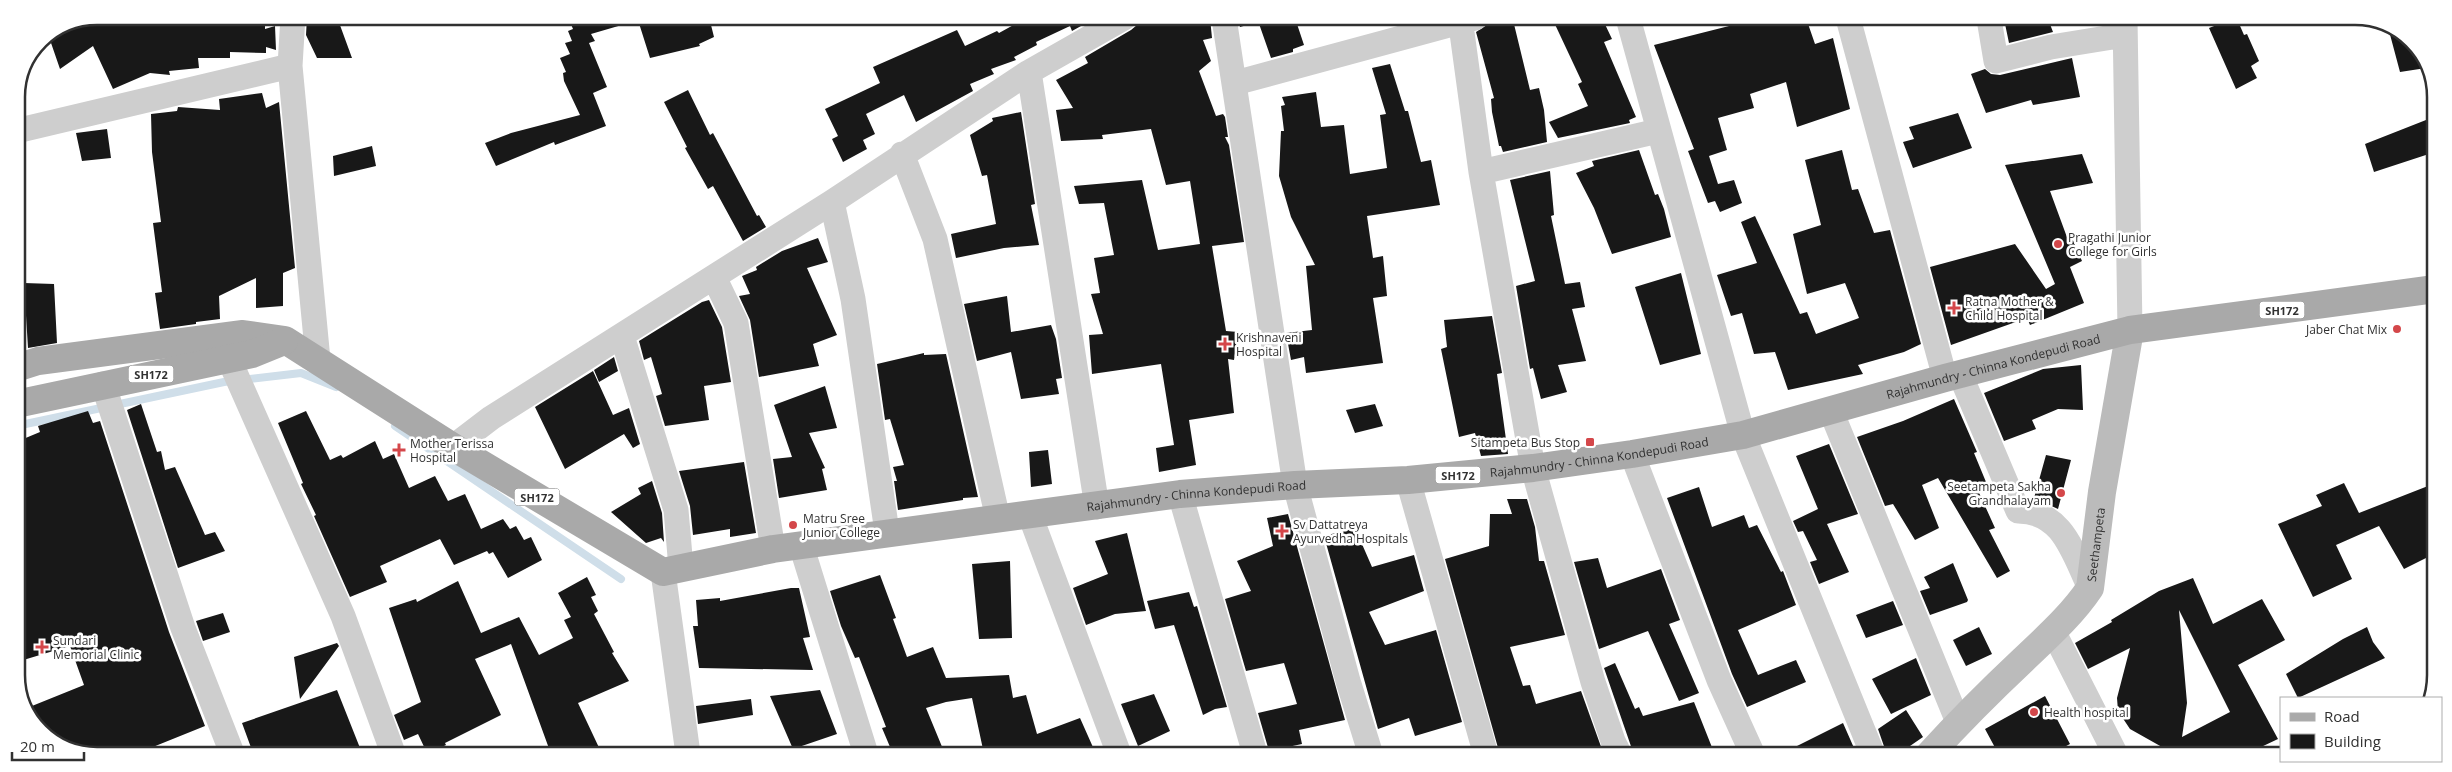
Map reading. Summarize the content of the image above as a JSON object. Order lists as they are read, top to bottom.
{
  "streets": {
    "main road": ["SH172", "Rajahmundry - Chinna Kondepudi Road"],
    "street": ["Seethampeta"]
  },
  "crossings": [
    ["SH172", "Rajahmundry - Chinna Kondepudi Road"],
    ["Rajahmundry - Chinna Kondepudi Road", "Seethampeta"]
  ],
  "places": {
    "other": [
      "Pragathi Junior College for Girls",
      "Jaber Chat Mix",
      "Seetampeta Sakha Grandhalayam",
      "Matru Sree Junior College",
      "Health hospital"
    ],
    "health": [
      "Ratna Mother & Child Hospital",
      "Krishnaveni Hospital",
      "Mother Terissa Hospital",
      "Sv Dattatreya Ayurvedha Hospitals",
      "Sundari Memorial Clinic"
    ],
    "transit": ["Sitampeta Bus Stop"]
  },
  "legend": ["Road", "Building"],
  "scale_bar": "20 m"
}
